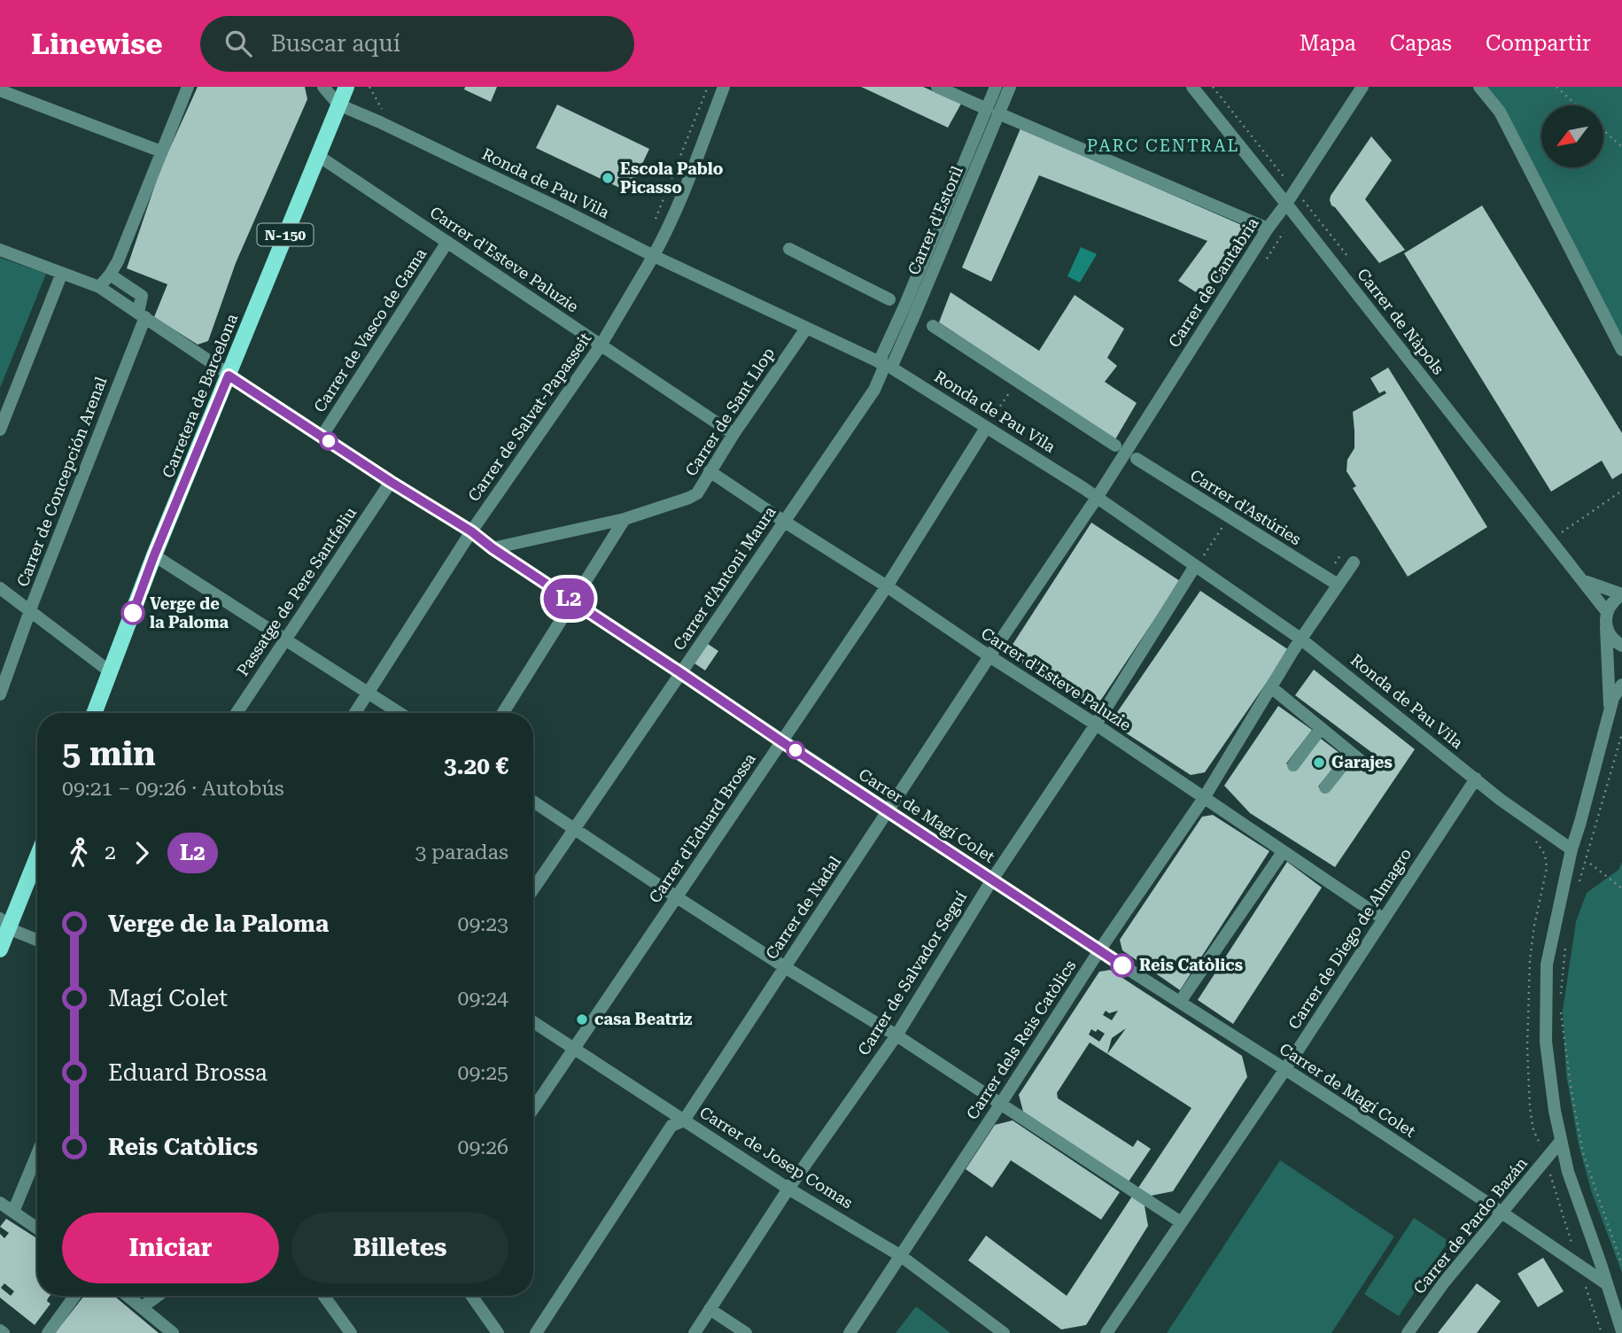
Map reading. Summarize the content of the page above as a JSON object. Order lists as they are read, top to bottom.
{
  "streets": {
    "main road": ["N-150", "Carretera de Barcelona"],
    "street": [
      "Ronda de Pau Vila",
      "Carrer d'Estoril",
      "Carrer d'Esteve Paluzie",
      "Carrer de Cantabria",
      "Carrer de Nàpols",
      "Carrer de Vasco de Gama",
      "Carrer de Sant Llop",
      "Carrer de Salvat-Papasseit",
      "Carrer de Concepción Arenal",
      "Carrer d'Astúries",
      "Carrer d'Antoni Maura",
      "Passatge de Pere Santfeliu",
      "Carrer de Magí Colet",
      "Carrer d'Eduard Brossa",
      "Carrer de Nadal",
      "Carrer de Diego de Almagro",
      "Carrer de Salvador Seguí",
      "Carrer dels Reis Catòlics",
      "Carrer de Josep Comas",
      "Carrer de Pardo Bazán"
    ]
  },
  "crossings": [
    ["Ronda de Pau Vila", "Carrer d'Estoril"],
    ["Ronda de Pau Vila", "Carrer de Cantabria"],
    ["Ronda de Pau Vila", "Carretera de Barcelona"],
    ["Ronda de Pau Vila", "Carrer de Sant Llop"],
    ["Ronda de Pau Vila", "Carrer de Salvat-Papasseit"],
    ["Ronda de Pau Vila", "Carrer d'Antoni Maura"],
    ["Ronda de Pau Vila", "Carrer d'Eduard Brossa"],
    ["Ronda de Pau Vila", "Carrer de Nadal"],
    ["Ronda de Pau Vila", "Carrer de Diego de Almagro"],
    ["Ronda de Pau Vila", "Carrer de Salvador Seguí"],
    ["Ronda de Pau Vila", "Carrer dels Reis Catòlics"],
    ["Carrer d'Estoril", "Carrer d'Antoni Maura"],
    ["Carrer d'Esteve Paluzie", "Carrer de Vasco de Gama"],
    ["Carrer d'Esteve Paluzie", "Carretera de Barcelona"],
    ["Carrer d'Esteve Paluzie", "Carrer de Sant Llop"],
    ["Carrer d'Esteve Paluzie", "Carrer de Salvat-Papasseit"],
    ["Carrer d'Esteve Paluzie", "Carrer d'Antoni Maura"],
    ["Carrer d'Esteve Paluzie", "Carrer d'Eduard Brossa"],
    ["Carrer d'Esteve Paluzie", "Carrer de Nadal"],
    ["Carrer d'Esteve Paluzie", "Carrer de Diego de Almagro"],
    ["Carrer d'Esteve Paluzie", "Carrer de Salvador Seguí"],
    ["Carrer d'Esteve Paluzie", "Carrer dels Reis Catòlics"],
    ["Carrer de Cantabria", "Carrer de Nàpols"],
    ["Carrer de Cantabria", "Carrer de Nadal"],
    ["Carrer de Vasco de Gama", "Carrer de Magí Colet"],
    ["Carretera de Barcelona", "Carrer de Magí Colet"],
    ["Carrer de Sant Llop", "Carrer de Magí Colet"],
    ["Carrer de Salvat-Papasseit", "Carrer de Magí Colet"],
    ["Carrer de Concepción Arenal", "Carrer de Magí Colet"],
    ["Carrer d'Astúries", "Carrer dels Reis Catòlics"],
    ["Carrer d'Antoni Maura", "Carrer de Magí Colet"],
    ["Passatge de Pere Santfeliu", "Carrer de Magí Colet"],
    ["Carrer de Magí Colet", "Carrer d'Eduard Brossa"],
    ["Carrer de Magí Colet", "Carrer de Nadal"],
    ["Carrer de Magí Colet", "Carrer de Diego de Almagro"],
    ["Carrer de Magí Colet", "Carrer de Salvador Seguí"],
    ["Carrer de Magí Colet", "Carrer dels Reis Catòlics"],
    ["Carrer de Magí Colet", "Carrer de Pardo Bazán"],
    ["Carrer d'Eduard Brossa", "Carrer de Josep Comas"],
    ["Carrer de Nadal", "Carrer de Josep Comas"],
    ["Carrer de Salvador Seguí", "Carrer de Josep Comas"],
    ["Carrer dels Reis Catòlics", "Carrer de Josep Comas"]
  ],
  "districts": ["PARC CENTRAL"],
  "places": [
    "Escola Pablo Picasso",
    "Verge de la Paloma",
    "Garajes",
    "Reis Catòlics",
    "casa Beatriz"
  ],
  "lines": ["bus line L2"],
  "north": "bottom left",
  "page": {
    "header": "Linewise",
    "search": "Buscar aquí",
    "nav": ["Mapa", "Capas", "Compartir"],
    "on_map": "L2",
    "heading": ["5 min", "09:21 – 09:26 · Autobús", "3.20 €"],
    "legs": ["2", "L2", "3 paradas"],
    "list": [
      {
        "name": "Verge de la Paloma",
        "value": "09:23"
      },
      {
        "name": "Magí Colet",
        "value": "09:24"
      },
      {
        "name": "Eduard Brossa",
        "value": "09:25"
      },
      {
        "name": "Reis Catòlics",
        "value": "09:26"
      }
    ],
    "buttons": ["Iniciar", "Billetes"]
  }
}
